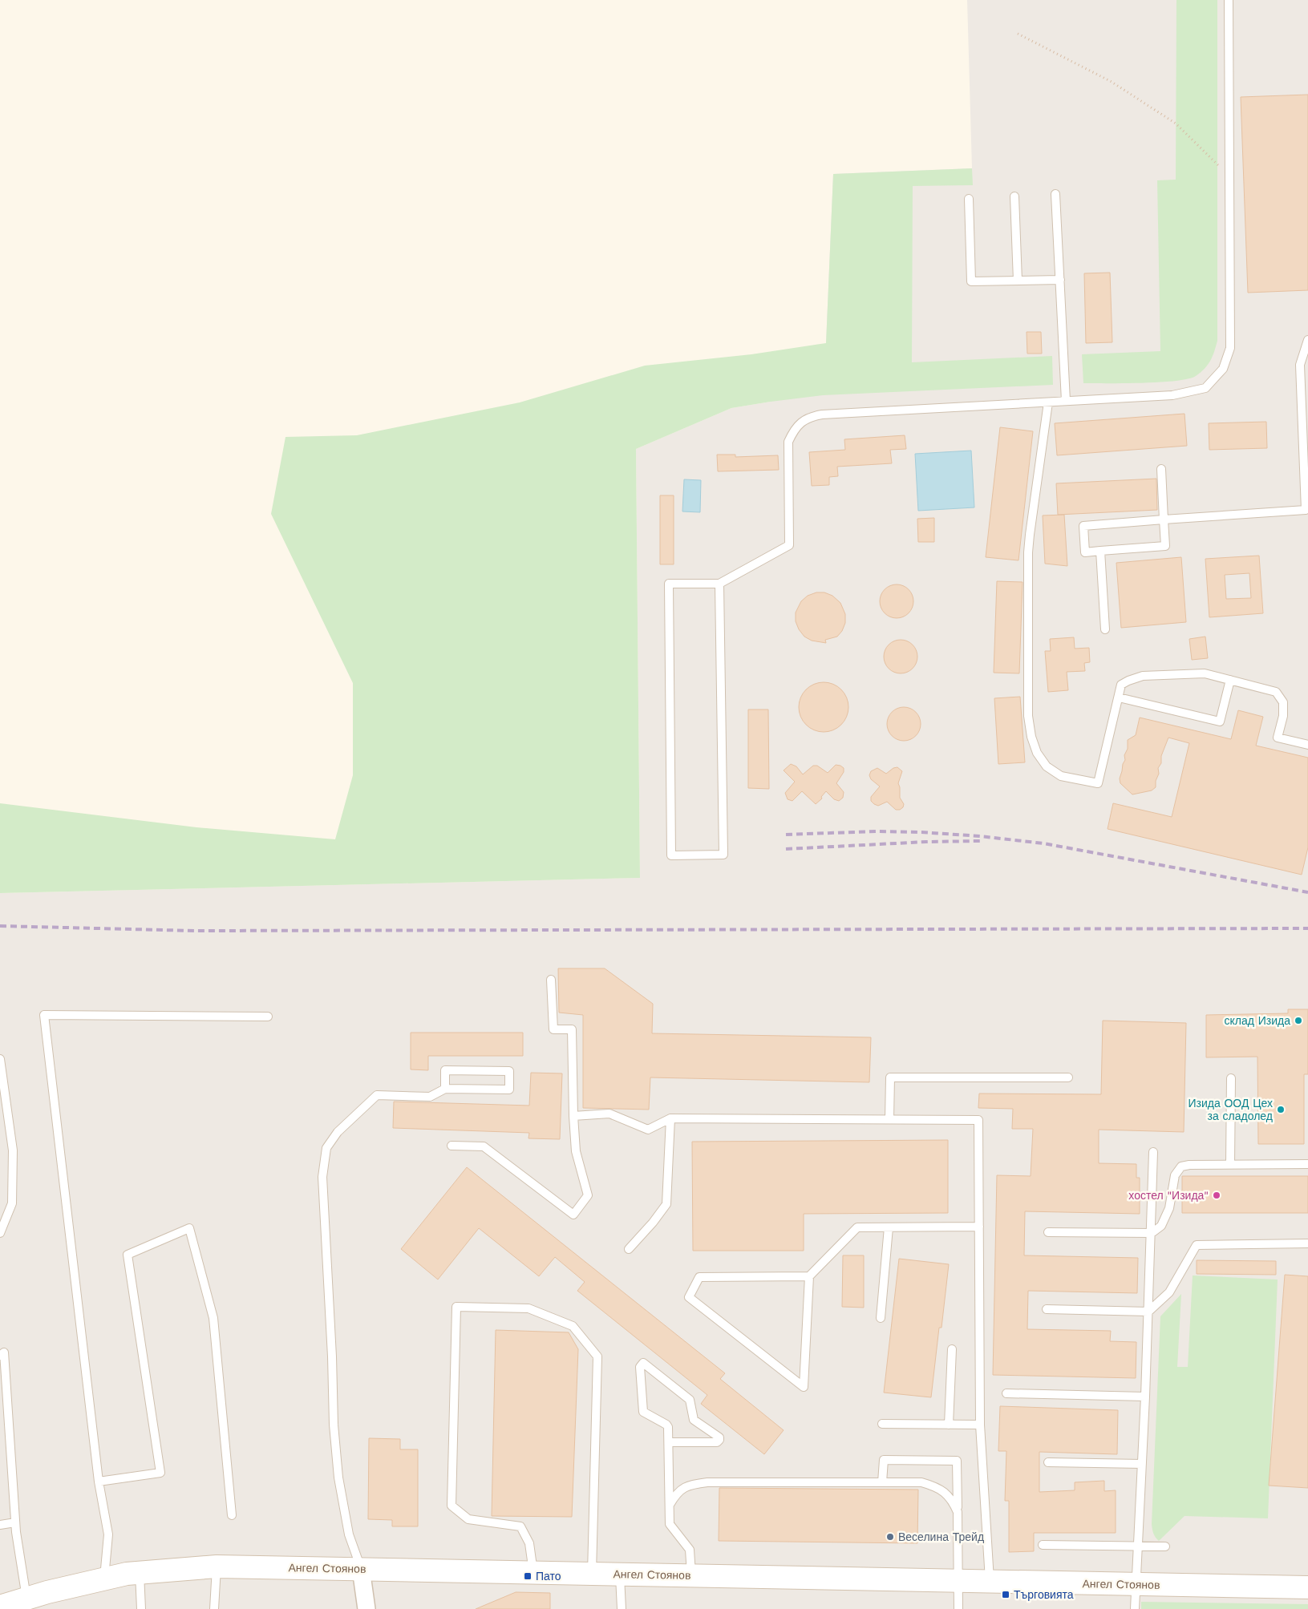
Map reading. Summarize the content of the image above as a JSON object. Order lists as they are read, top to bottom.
{
  "streets": {
    "street": ["Ангел Стоянов"]
  },
  "places": {
    "other": [
      "склад Изида",
      "Изида ООД Цех за сладолед",
      "хостел \"Изида\"",
      "Веселина Трейд"
    ],
    "transit": ["Пато", "Търговията"]
  }
}
